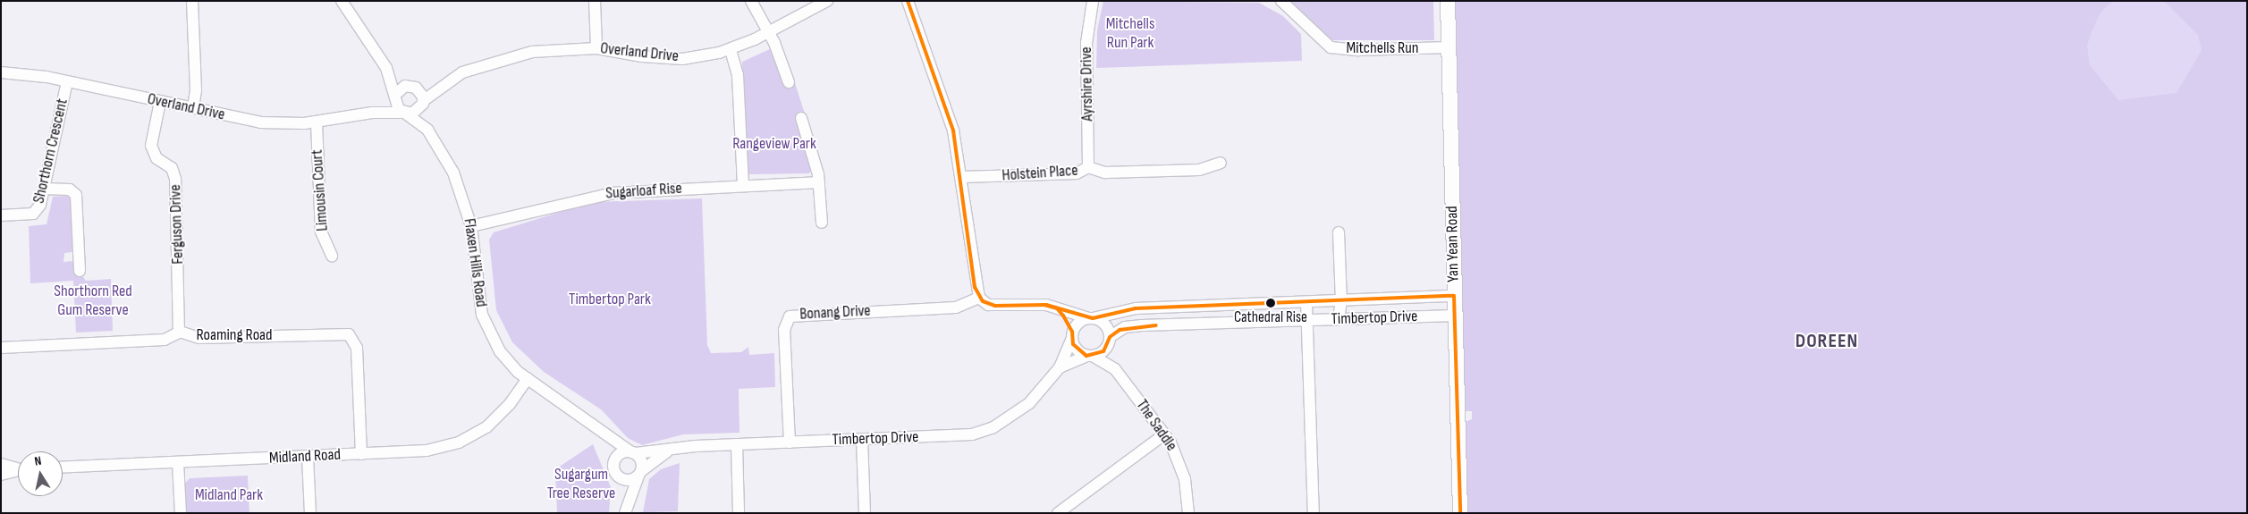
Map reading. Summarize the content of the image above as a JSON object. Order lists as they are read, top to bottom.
{
  "streets": {
    "main road": ["Yan Yean Road"],
    "street": [
      "Mitchells Run",
      "Overland Drive",
      "Ayrshire Drive",
      "Shorthorn Crescent",
      "Holstein Place",
      "Limousin Court",
      "Sugarloaf Rise",
      "Ferguson Drive",
      "Flaxen Hills Road",
      "Bonang Drive",
      "Timbertop Drive",
      "Roaming Road",
      "The Saddle",
      "Midland Road"
    ]
  },
  "crossings": [
    ["Mitchells Run", "Yan Yean Road"],
    ["Overland Drive", "Shorthorn Crescent"],
    ["Overland Drive", "Limousin Court"],
    ["Overland Drive", "Ferguson Drive"],
    ["Overland Drive", "Flaxen Hills Road"],
    ["Ayrshire Drive", "Holstein Place"],
    ["Sugarloaf Rise", "Flaxen Hills Road"],
    ["Ferguson Drive", "Roaming Road"],
    ["Yan Yean Road", "Timbertop Drive"],
    ["Flaxen Hills Road", "Timbertop Drive"],
    ["Flaxen Hills Road", "Midland Road"],
    ["Bonang Drive", "Timbertop Drive"],
    ["Timbertop Drive", "The Saddle"],
    ["Roaming Road", "Midland Road"]
  ],
  "districts": ["DOREEN"],
  "parks": [
    "Mitchells Run Park",
    "Rangeview Park",
    "Shorthorn Red Gum Reserve",
    "Timbertop Park",
    "Sugargum Tree Reserve",
    "Midland Park"
  ],
  "places": ["Cathedral Rise"],
  "north": "top"
}
